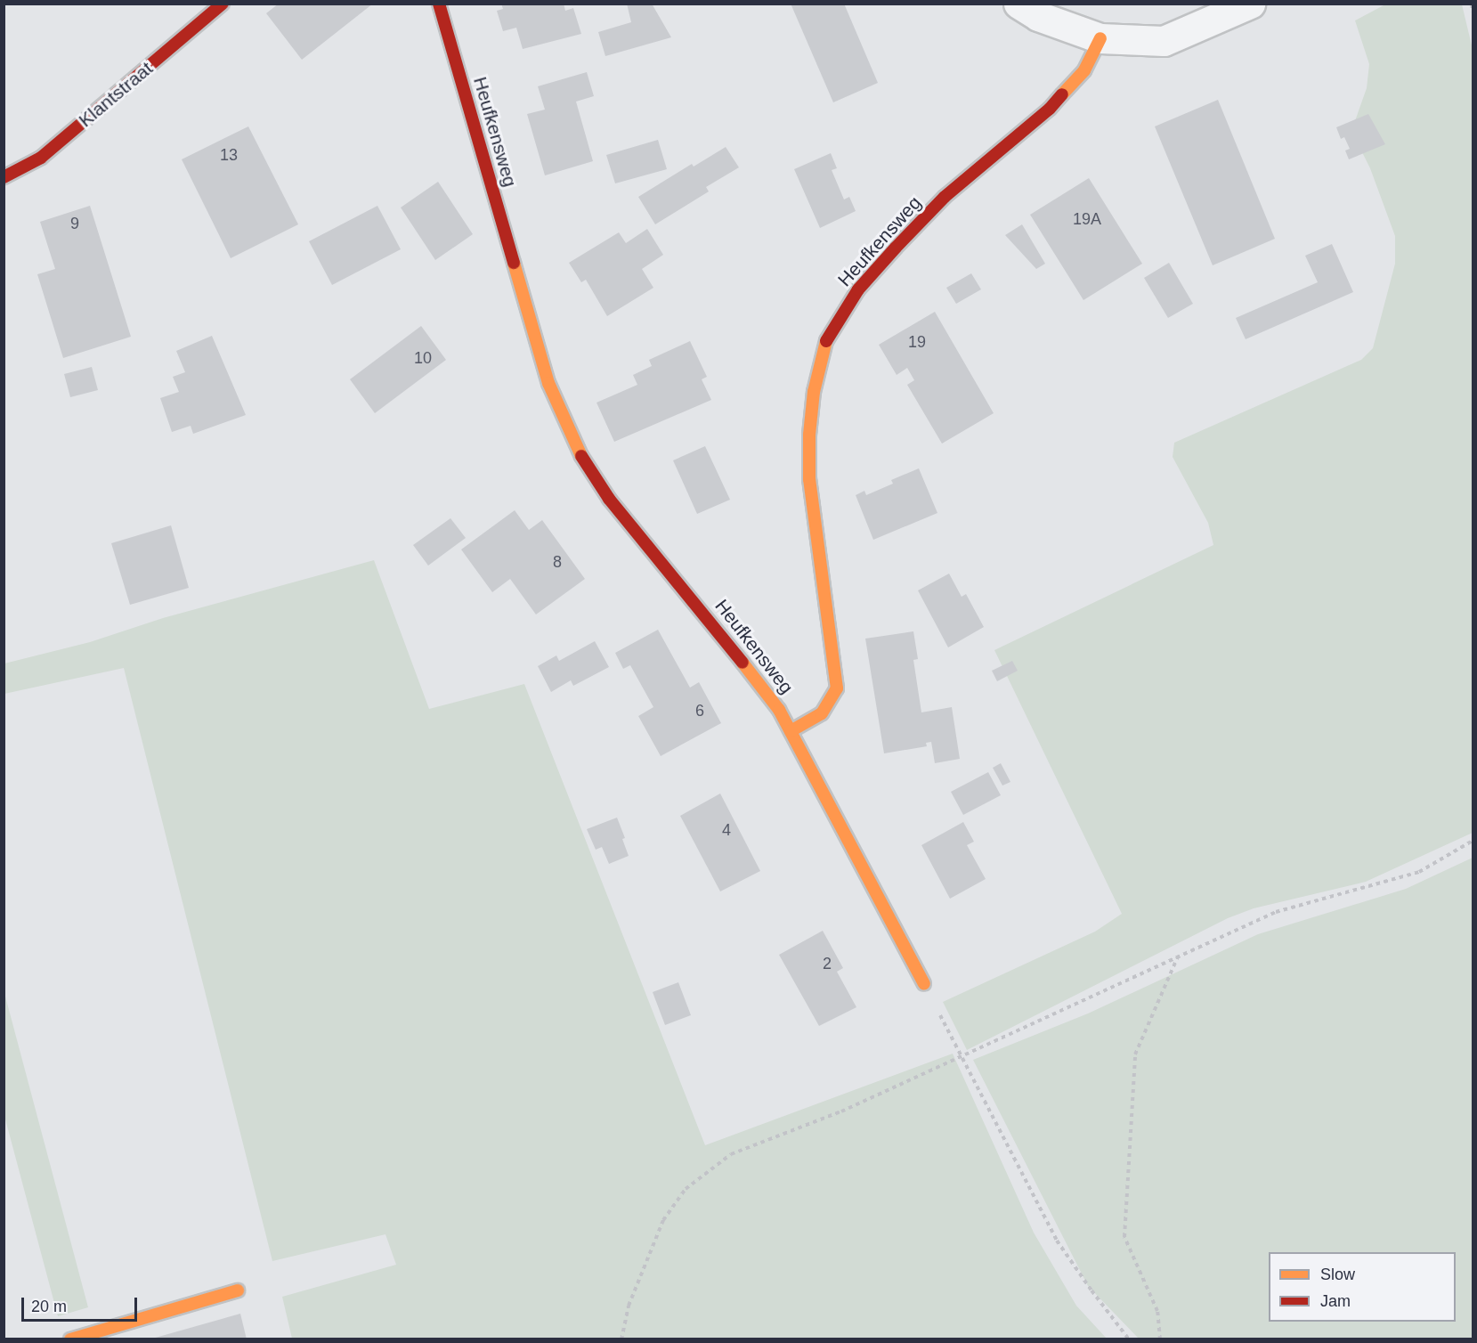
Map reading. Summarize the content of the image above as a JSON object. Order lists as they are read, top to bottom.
{
  "streets": {
    "street": ["Klantstraat", "Heufkensweg"]
  },
  "house_numbers": [
    "13",
    "19A",
    "9",
    "19",
    "10",
    "8",
    "6",
    "4",
    "2"
  ],
  "legend": ["Slow", "Jam"],
  "scale_bar": "20 m"
}
